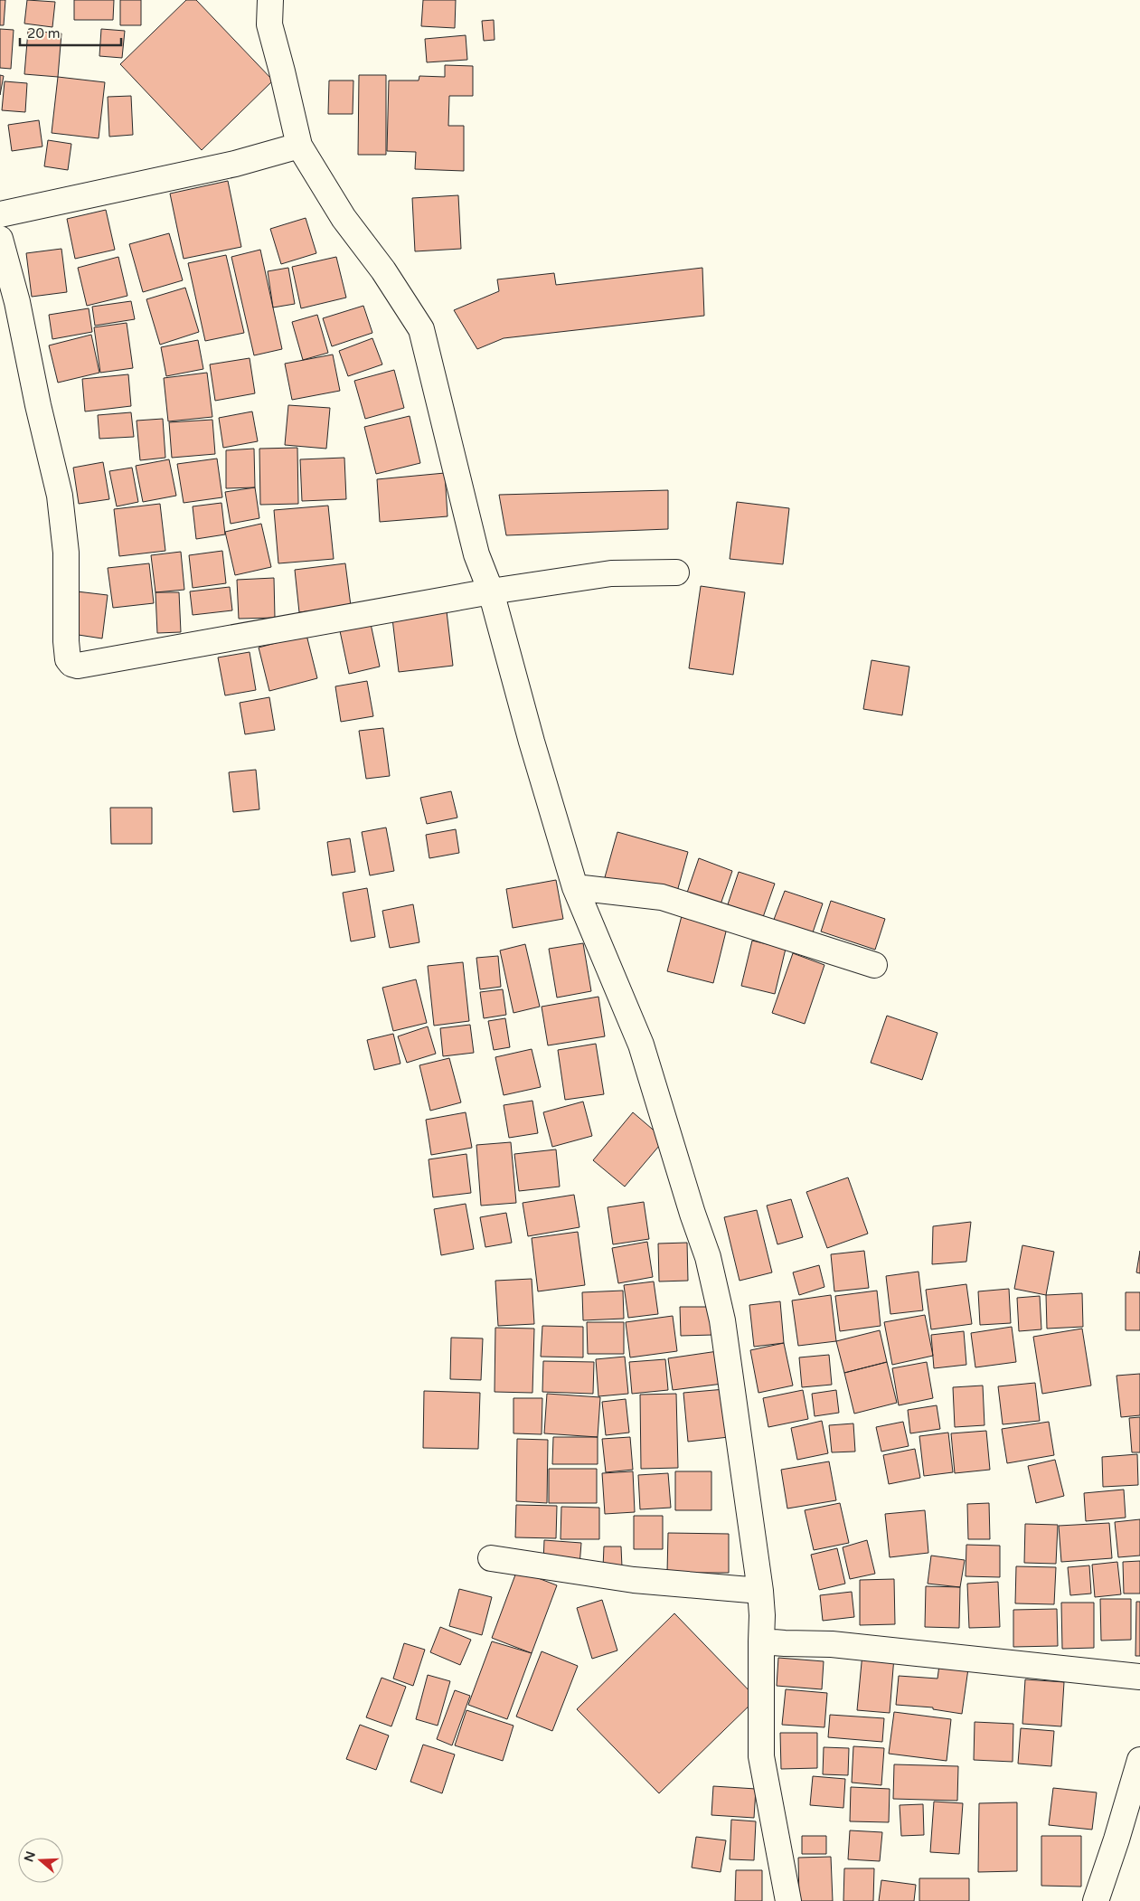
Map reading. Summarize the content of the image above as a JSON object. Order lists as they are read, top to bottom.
{
  "scale_bar": "20 m",
  "north": "left"
}
